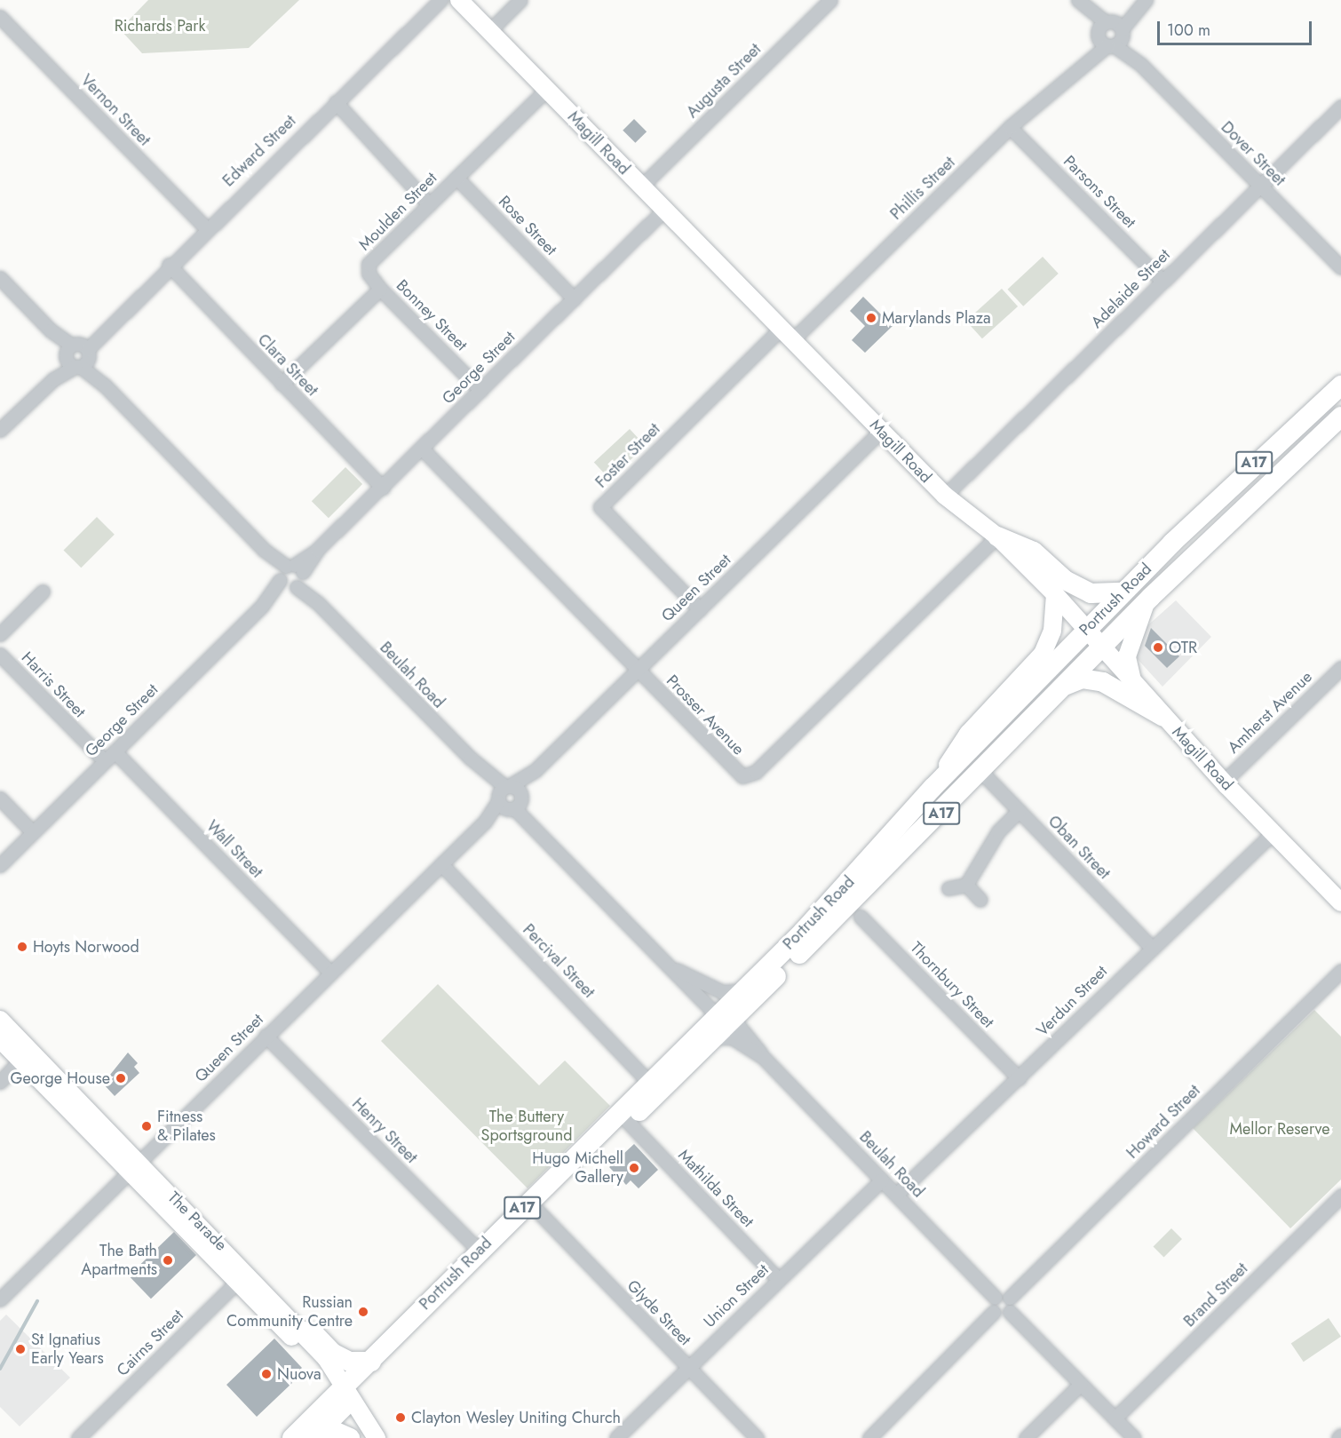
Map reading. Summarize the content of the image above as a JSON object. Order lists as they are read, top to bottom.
{
  "streets": {
    "highway": ["A17", "Portrush Road"],
    "main road": ["Magill Road", "The Parade"],
    "street": [
      "Augusta Street",
      "Vernon Street",
      "Edward Street",
      "Dover Street",
      "Phillis Street",
      "Parsons Street",
      "Moulden Street",
      "Rose Street",
      "Adelaide Street",
      "Bonney Street",
      "Clara Street",
      "George Street",
      "Foster Street",
      "Queen Street",
      "Beulah Road",
      "Harris Street",
      "Amherst Avenue",
      "Prosser Avenue",
      "Oban Street",
      "Wall Street",
      "Percival Street",
      "Thornbury Street",
      "Verdun Street",
      "Howard Street",
      "Henry Street",
      "Mathilda Street",
      "Brand Street",
      "Union Street",
      "Glyde Street",
      "Cairns Street"
    ]
  },
  "crossings": [
    ["Augusta Street", "Magill Road"],
    ["Vernon Street", "Edward Street"],
    ["Magill Road", "Phillis Street"],
    ["Magill Road", "Moulden Street"],
    ["Magill Road", "Adelaide Street"],
    ["Magill Road", "George Street"],
    ["Magill Road", "Foster Street"],
    ["Magill Road", "Queen Street"],
    ["Magill Road", "Portrush Road"],
    ["Magill Road", "Amherst Avenue"],
    ["Magill Road", "Prosser Avenue"],
    ["Magill Road", "Verdun Street"],
    ["Edward Street", "Clara Street"],
    ["Edward Street", "Beulah Road"],
    ["Dover Street", "Phillis Street"],
    ["Dover Street", "Adelaide Street"],
    ["Phillis Street", "Parsons Street"],
    ["Phillis Street", "Foster Street"],
    ["Parsons Street", "Adelaide Street"],
    ["Moulden Street", "Rose Street"],
    ["Moulden Street", "Bonney Street"],
    ["Rose Street", "George Street"],
    ["Bonney Street", "George Street"],
    ["Clara Street", "George Street"],
    ["George Street", "Beulah Road"],
    ["George Street", "Harris Street"],
    ["George Street", "Prosser Avenue"],
    ["George Street", "Wall Street"],
    ["Foster Street", "Queen Street"],
    ["Queen Street", "Beulah Road"],
    ["Queen Street", "Prosser Avenue"],
    ["Queen Street", "Wall Street"],
    ["Queen Street", "Percival Street"],
    ["Queen Street", "Henry Street"],
    ["Queen Street", "The Parade"],
    ["Portrush Road", "Beulah Road"],
    ["Portrush Road", "Oban Street"],
    ["Portrush Road", "Percival Street"],
    ["Portrush Road", "Henry Street"],
    ["Portrush Road", "Mathilda Street"],
    ["Portrush Road", "The Parade"],
    ["Portrush Road", "Glyde Street"],
    ["Beulah Road", "Verdun Street"],
    ["Beulah Road", "Union Street"],
    ["Oban Street", "Verdun Street"],
    ["Thornbury Street", "Verdun Street"],
    ["Mathilda Street", "Union Street"],
    ["The Parade", "Cairns Street"],
    ["Union Street", "Glyde Street"]
  ],
  "parks": ["Richards Park", "The Buttery Sportsground", "Mellor Reserve"],
  "places": [
    "Marylands Plaza",
    "OTR",
    "Hoyts Norwood",
    "George House",
    "Fitness & Pilates",
    "Hugo Michell Gallery",
    "The Bath Apartments",
    "Russian Community Centre",
    "St Ignatius Early Years",
    "Nuova",
    "Clayton Wesley Uniting Church"
  ],
  "scale_bar": "100 m"
}
